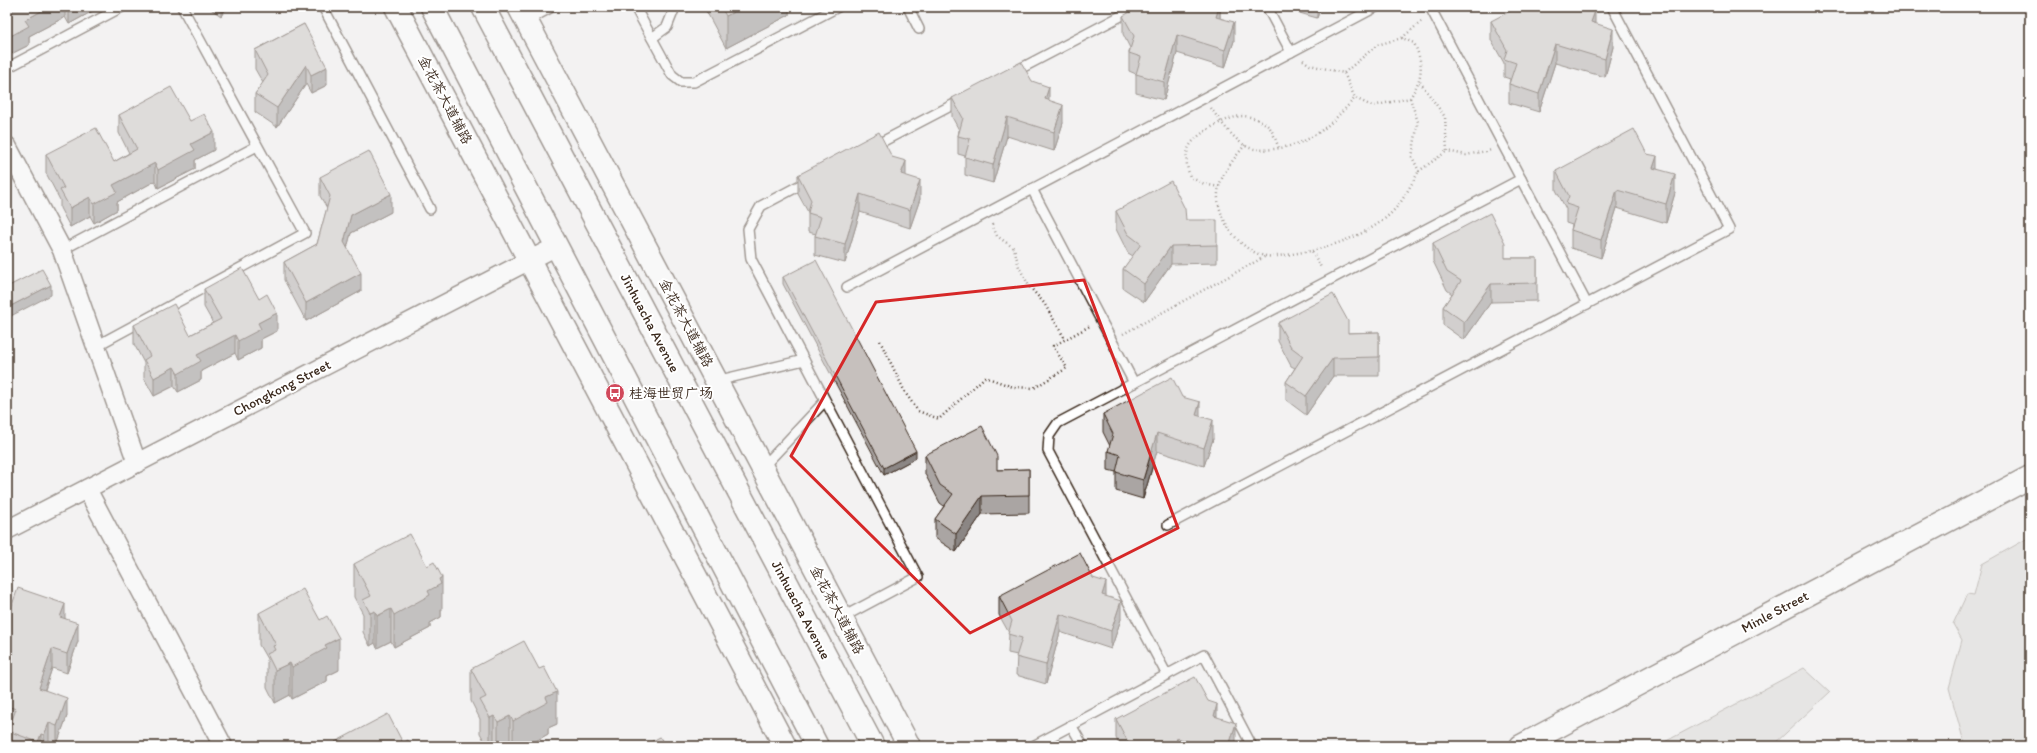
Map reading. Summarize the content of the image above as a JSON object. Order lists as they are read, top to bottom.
{
  "streets": {
    "main road": ["金花茶大道辅路", "Jinhuacha Avenue", "Minle Street"],
    "street": ["Chongkong Street"]
  },
  "crossings": [
    ["金花茶大道辅路", "Chongkong Street"]
  ],
  "places": {
    "bus stop": ["桂海世贸广场"]
  }
}
